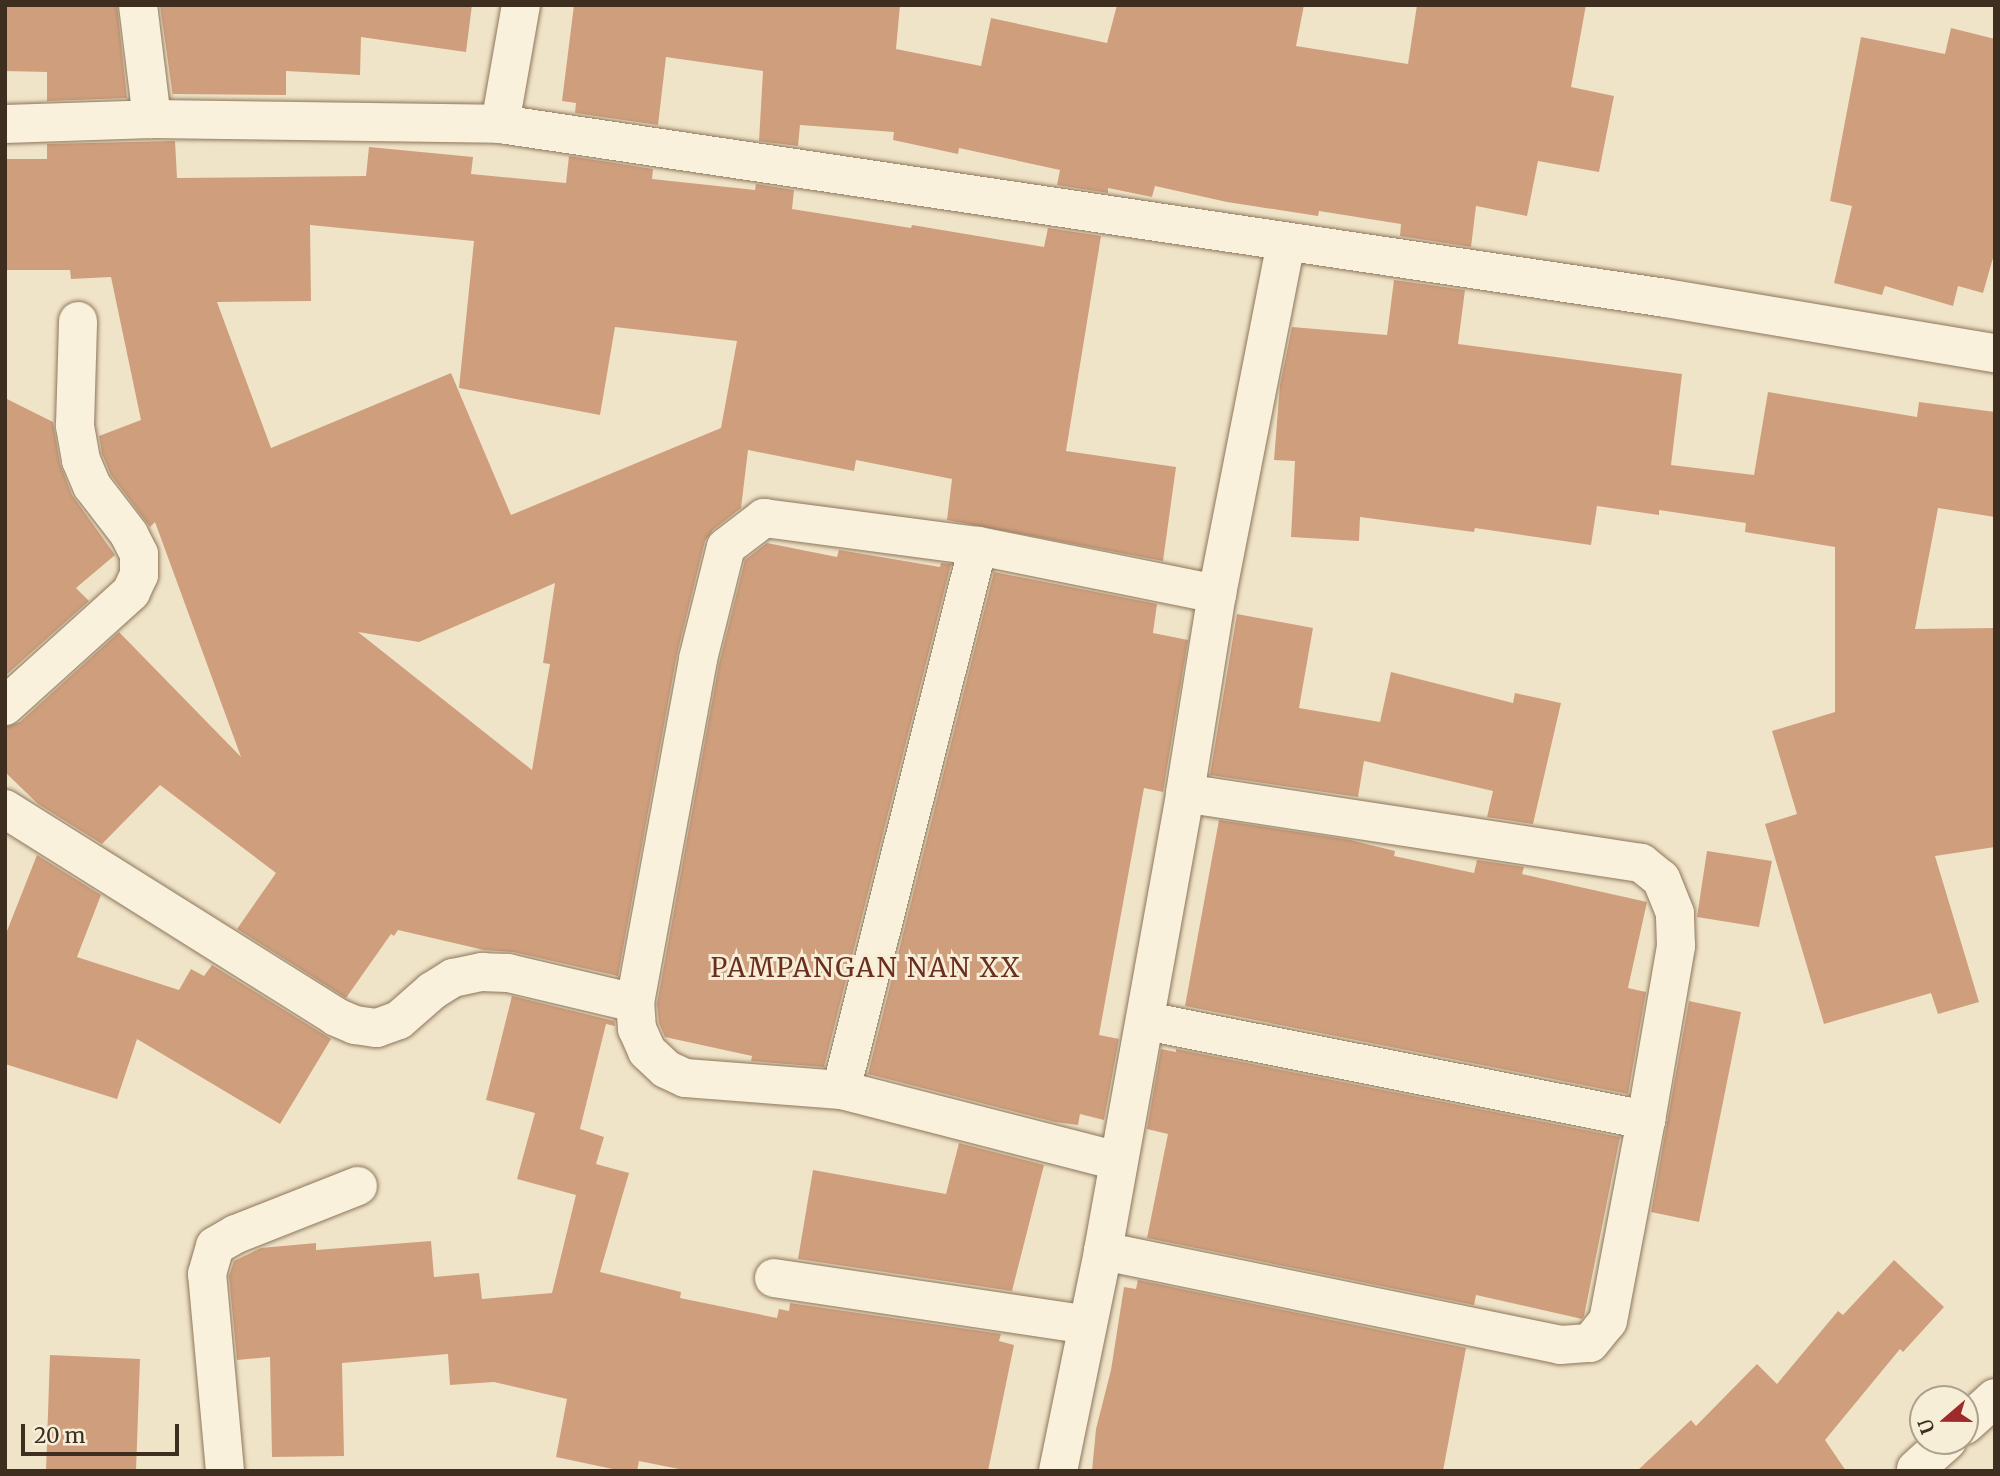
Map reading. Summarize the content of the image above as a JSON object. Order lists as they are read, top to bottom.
{
  "districts": ["PAMPANGAN NAN XX"],
  "scale_bar": "20 m",
  "north": "left"
}
